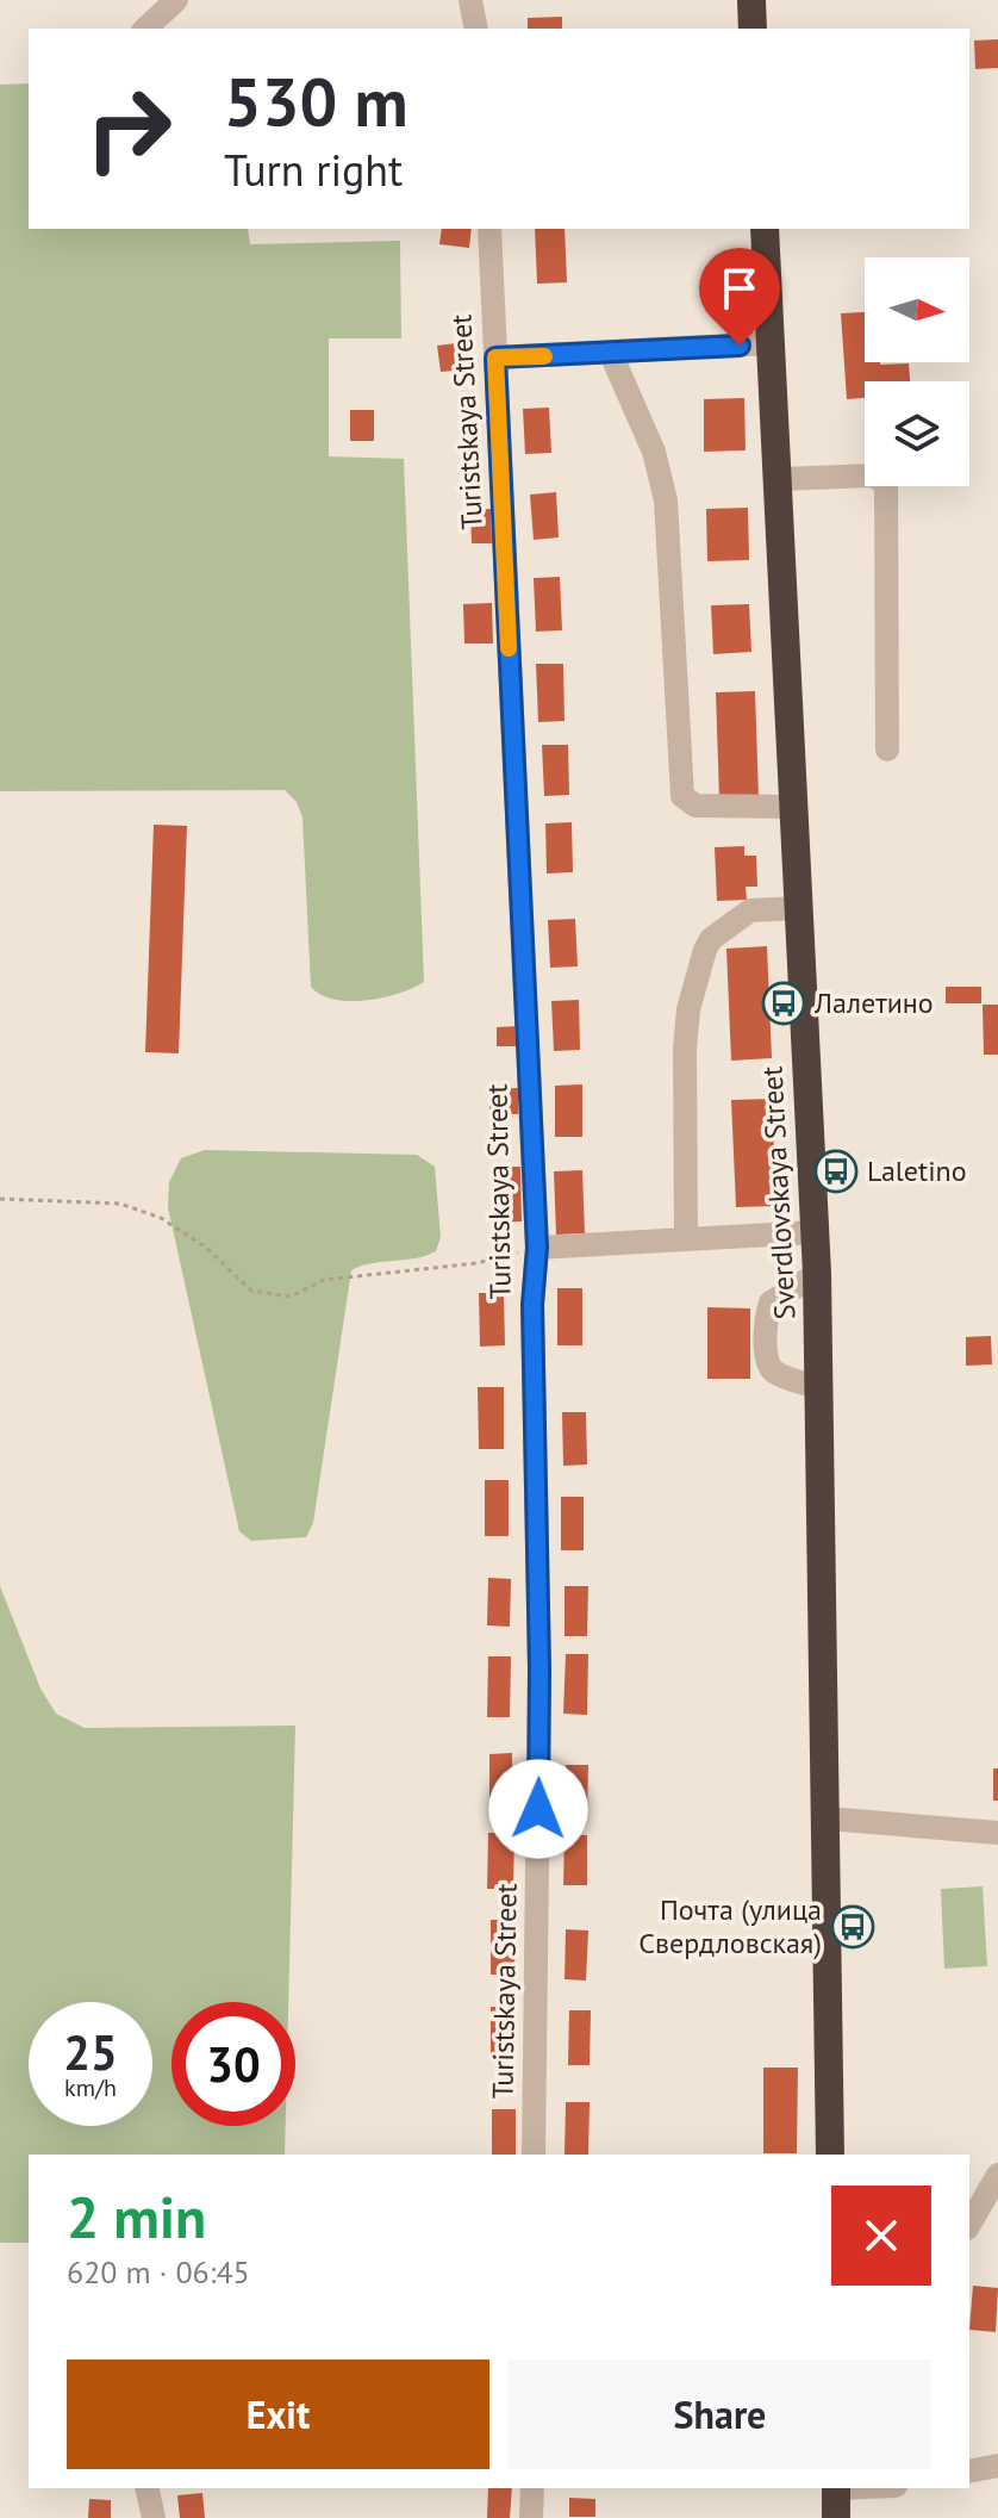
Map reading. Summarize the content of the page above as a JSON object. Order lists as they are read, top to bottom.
{
  "streets": {
    "highway": ["Sverdlovskaya Street"],
    "street": ["Turistskaya Street"]
  },
  "places": {
    "bus stop": ["Лалетино", "Laletino", "Почта (улица Свердловская)"]
  },
  "north": "right",
  "page": {
    "turn": ["530 m", "Turn right"],
    "speed": "25 km/h",
    "limit": "30",
    "heading": ["2 min", "620 m · 06:45"],
    "buttons": ["Exit", "Share"]
  }
}
